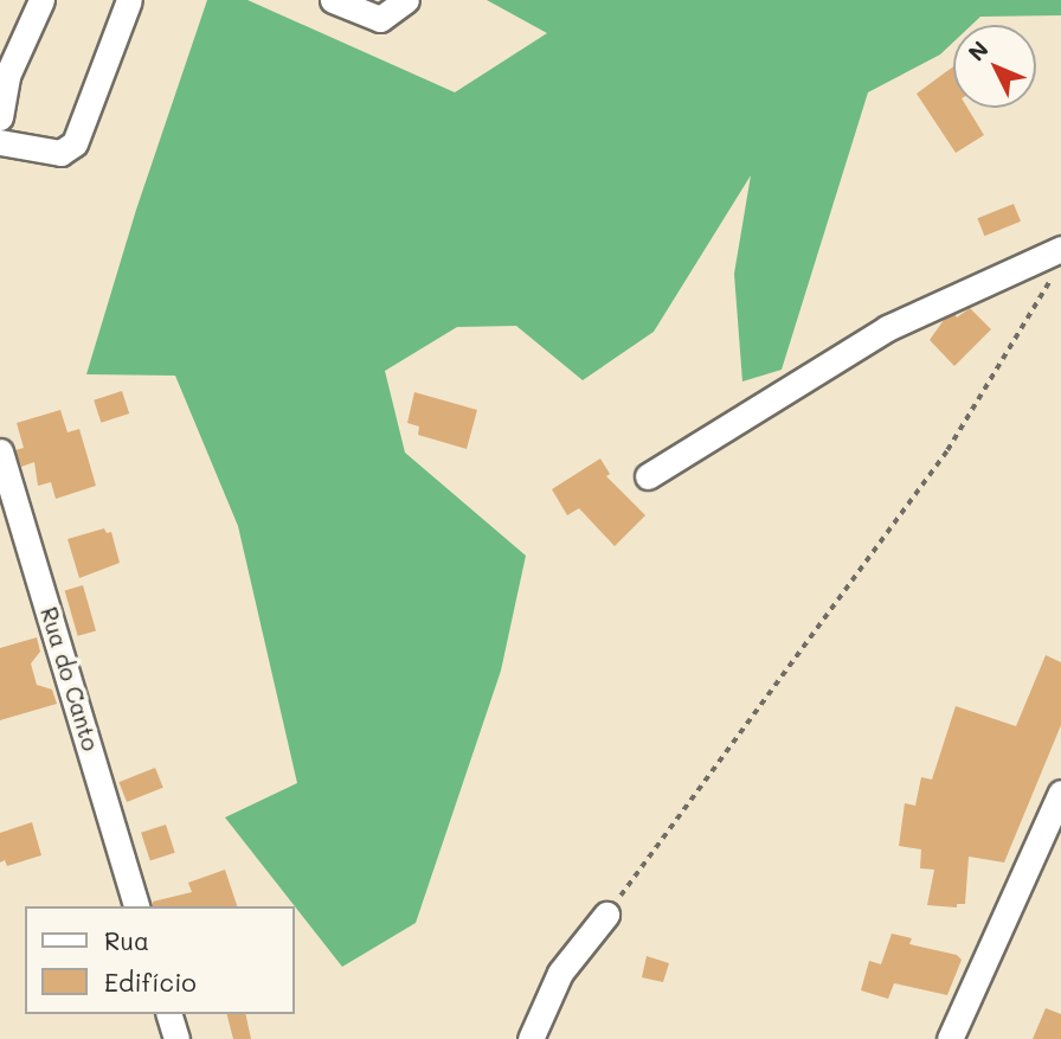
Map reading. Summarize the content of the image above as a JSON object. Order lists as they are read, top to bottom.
{
  "streets": {
    "street": ["Rua do Canto"]
  },
  "legend": ["Rua", "Edifício"],
  "north": "top left"
}
